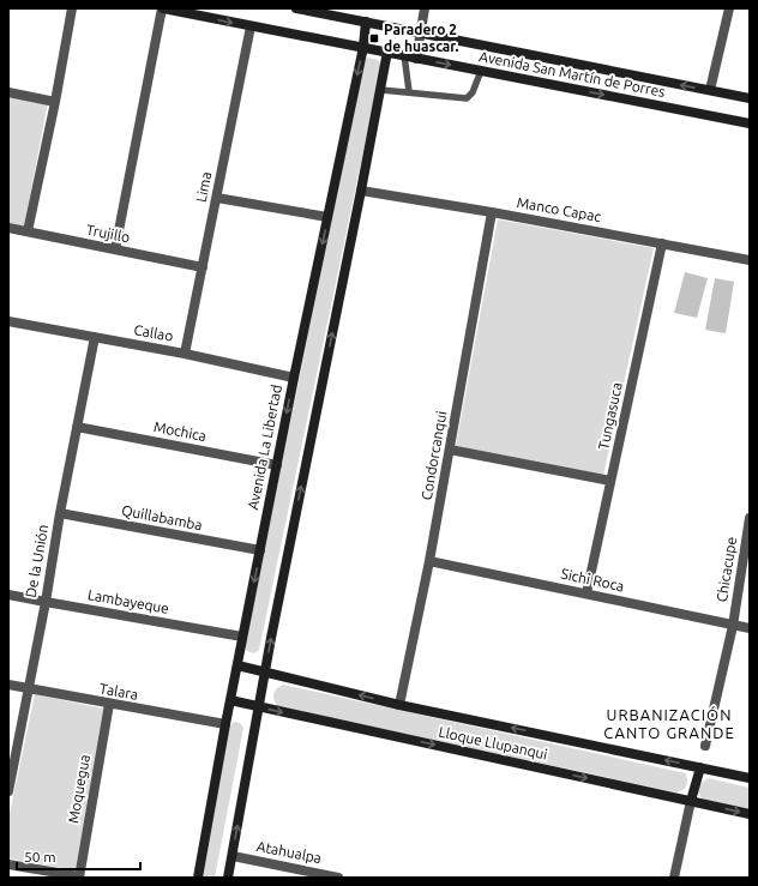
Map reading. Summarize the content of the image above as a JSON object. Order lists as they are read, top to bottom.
{
  "streets": {
    "street": [
      "Avenida San Martín de Porres",
      "Lima",
      "Manco Capac",
      "Trujillo",
      "Callao",
      "Tungasuca",
      "Mochica",
      "Avenida La Libertad",
      "Condorcanqui",
      "Quillabamba",
      "De la Unión",
      "Chicacupe",
      "Sichi Roca",
      "Lambayeque",
      "Talara",
      "Lloque Llupanqui",
      "Moquegua",
      "Atahualpa"
    ]
  },
  "crossings": [
    ["Avenida San Martín de Porres", "Lima"],
    ["Avenida San Martín de Porres", "Avenida La Libertad"],
    ["Lima", "Trujillo"],
    ["Lima", "Callao"],
    ["Manco Capac", "Tungasuca"],
    ["Manco Capac", "Condorcanqui"],
    ["Callao", "Avenida La Libertad"],
    ["Callao", "De la Unión"],
    ["Tungasuca", "Sichi Roca"],
    ["Mochica", "Avenida La Libertad"],
    ["Mochica", "De la Unión"],
    ["Avenida La Libertad", "Quillabamba"],
    ["Avenida La Libertad", "Lambayeque"],
    ["Avenida La Libertad", "Talara"],
    ["Avenida La Libertad", "Lloque Llupanqui"],
    ["Condorcanqui", "Sichi Roca"],
    ["Condorcanqui", "Lloque Llupanqui"],
    ["Quillabamba", "De la Unión"],
    ["De la Unión", "Lambayeque"],
    ["De la Unión", "Talara"],
    ["Chicacupe", "Sichi Roca"],
    ["Talara", "Moquegua"]
  ],
  "districts": ["URBANIZACIÓN CANTO GRANDE"],
  "places": {
    "transit": ["Paradero 2 de huascar."]
  },
  "scale_bar": "50 m"
}
